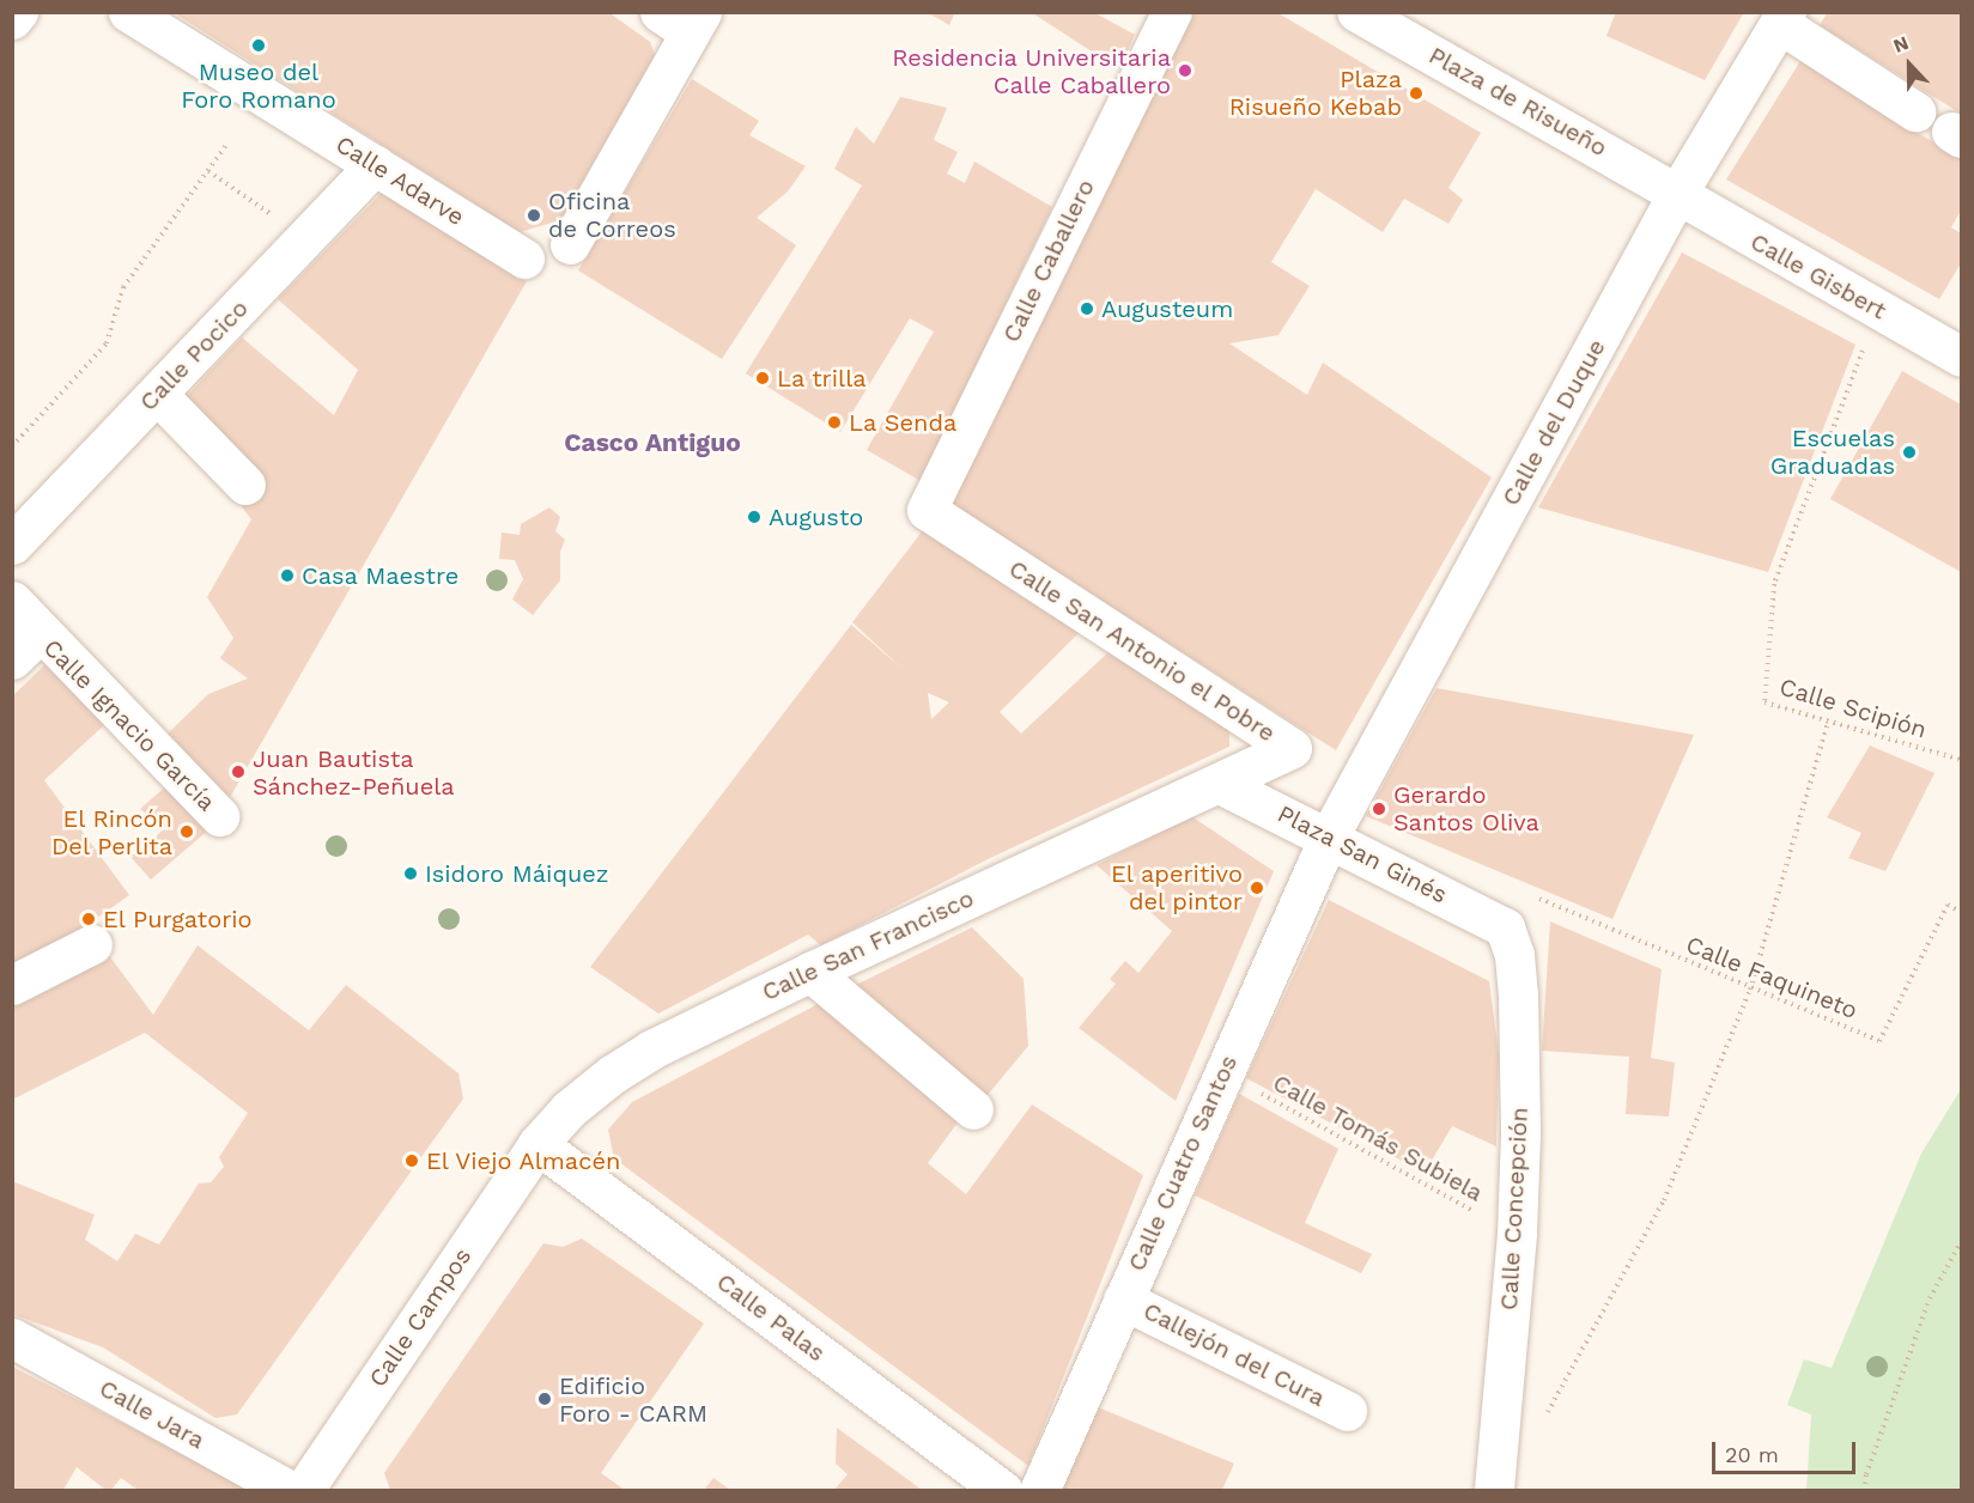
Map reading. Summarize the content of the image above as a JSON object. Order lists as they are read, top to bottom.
{
  "streets": {
    "street": [
      "Plaza de Risueño",
      "Calle Adarve",
      "Calle Caballero",
      "Calle Gisbert",
      "Calle Pocico",
      "Calle del Duque",
      "Calle San Antonio el Pobre",
      "Calle Ignacio García",
      "Plaza San Ginés",
      "Calle San Francisco",
      "Calle Cuatro Santos",
      "Calle Concepción",
      "Calle Campos",
      "Calle Palas",
      "Callejón del Cura",
      "Calle Jara"
    ],
    "path": ["Calle Scipión", "Calle Faquineto", "Calle Tomás Subiela"]
  },
  "crossings": [
    ["Plaza de Risueño", "Calle Gisbert"],
    ["Plaza de Risueño", "Calle del Duque"],
    ["Calle Adarve", "Calle Pocico"],
    ["Calle Caballero", "Calle San Antonio el Pobre"],
    ["Calle Gisbert", "Calle del Duque"],
    ["Calle del Duque", "Plaza San Ginés"],
    ["Calle del Duque", "Calle Cuatro Santos"],
    ["Calle San Antonio el Pobre", "Plaza San Ginés"],
    ["Calle San Antonio el Pobre", "Calle San Francisco"],
    ["Plaza San Ginés", "Calle San Francisco"],
    ["Plaza San Ginés", "Calle Faquineto"],
    ["Plaza San Ginés", "Calle Cuatro Santos"],
    ["Plaza San Ginés", "Calle Concepción"],
    ["Calle San Francisco", "Calle Campos"],
    ["Calle San Francisco", "Calle Palas"],
    ["Calle Faquineto", "Calle Concepción"],
    ["Calle Tomás Subiela", "Calle Cuatro Santos"],
    ["Calle Tomás Subiela", "Calle Concepción"],
    ["Calle Cuatro Santos", "Callejón del Cura"],
    ["Calle Campos", "Calle Palas"]
  ],
  "districts": ["Casco Antiguo"],
  "places": [
    "Museo del Foro Romano",
    "Residencia Universitaria Calle Caballero",
    "Plaza Risueño Kebab",
    "Oficina de Correos",
    "Augusteum",
    "La trilla",
    "La Senda",
    "Escuelas Graduadas",
    "Augusto",
    "Casa Maestre",
    "Juan Bautista Sánchez-Peñuela",
    "Gerardo Santos Oliva",
    "El Rincón Del Perlita",
    "Isidoro Máiquez",
    "El aperitivo del pintor",
    "El Purgatorio",
    "El Viejo Almacén",
    "Edificio Foro - CARM"
  ],
  "scale_bar": "20 m",
  "north": "top"
}
